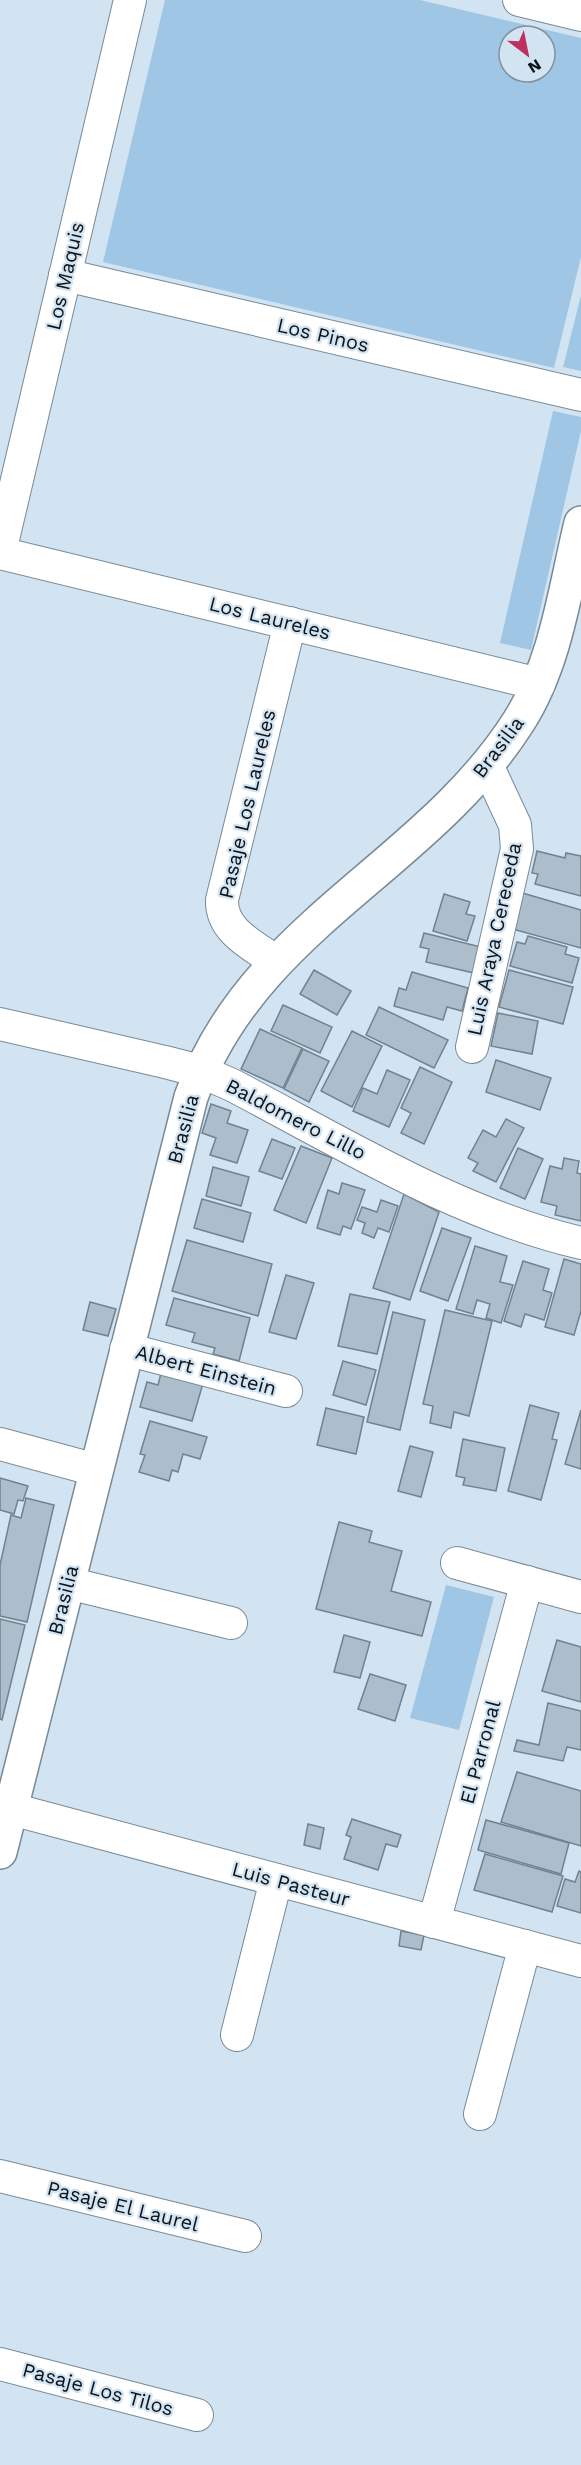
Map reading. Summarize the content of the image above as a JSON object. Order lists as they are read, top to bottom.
{
  "streets": {
    "street": [
      "Los Maquis",
      "Los Pinos",
      "Los Laureles",
      "Brasilia",
      "Pasaje Los Laureles",
      "Luis Araya Cereceda",
      "Baldomero Lillo",
      "Albert Einstein",
      "El Parronal",
      "Luis Pasteur",
      "Pasaje El Laurel",
      "Pasaje Los Tilos"
    ]
  },
  "crossings": [
    ["Los Maquis", "Los Pinos"],
    ["Los Maquis", "Los Laureles"],
    ["Los Laureles", "Brasilia"],
    ["Los Laureles", "Pasaje Los Laureles"],
    ["Brasilia", "Pasaje Los Laureles"],
    ["Brasilia", "Luis Araya Cereceda"],
    ["Brasilia", "Baldomero Lillo"],
    ["Brasilia", "Albert Einstein"],
    ["Brasilia", "Luis Pasteur"],
    ["El Parronal", "Luis Pasteur"]
  ],
  "north": "bottom right"
}
